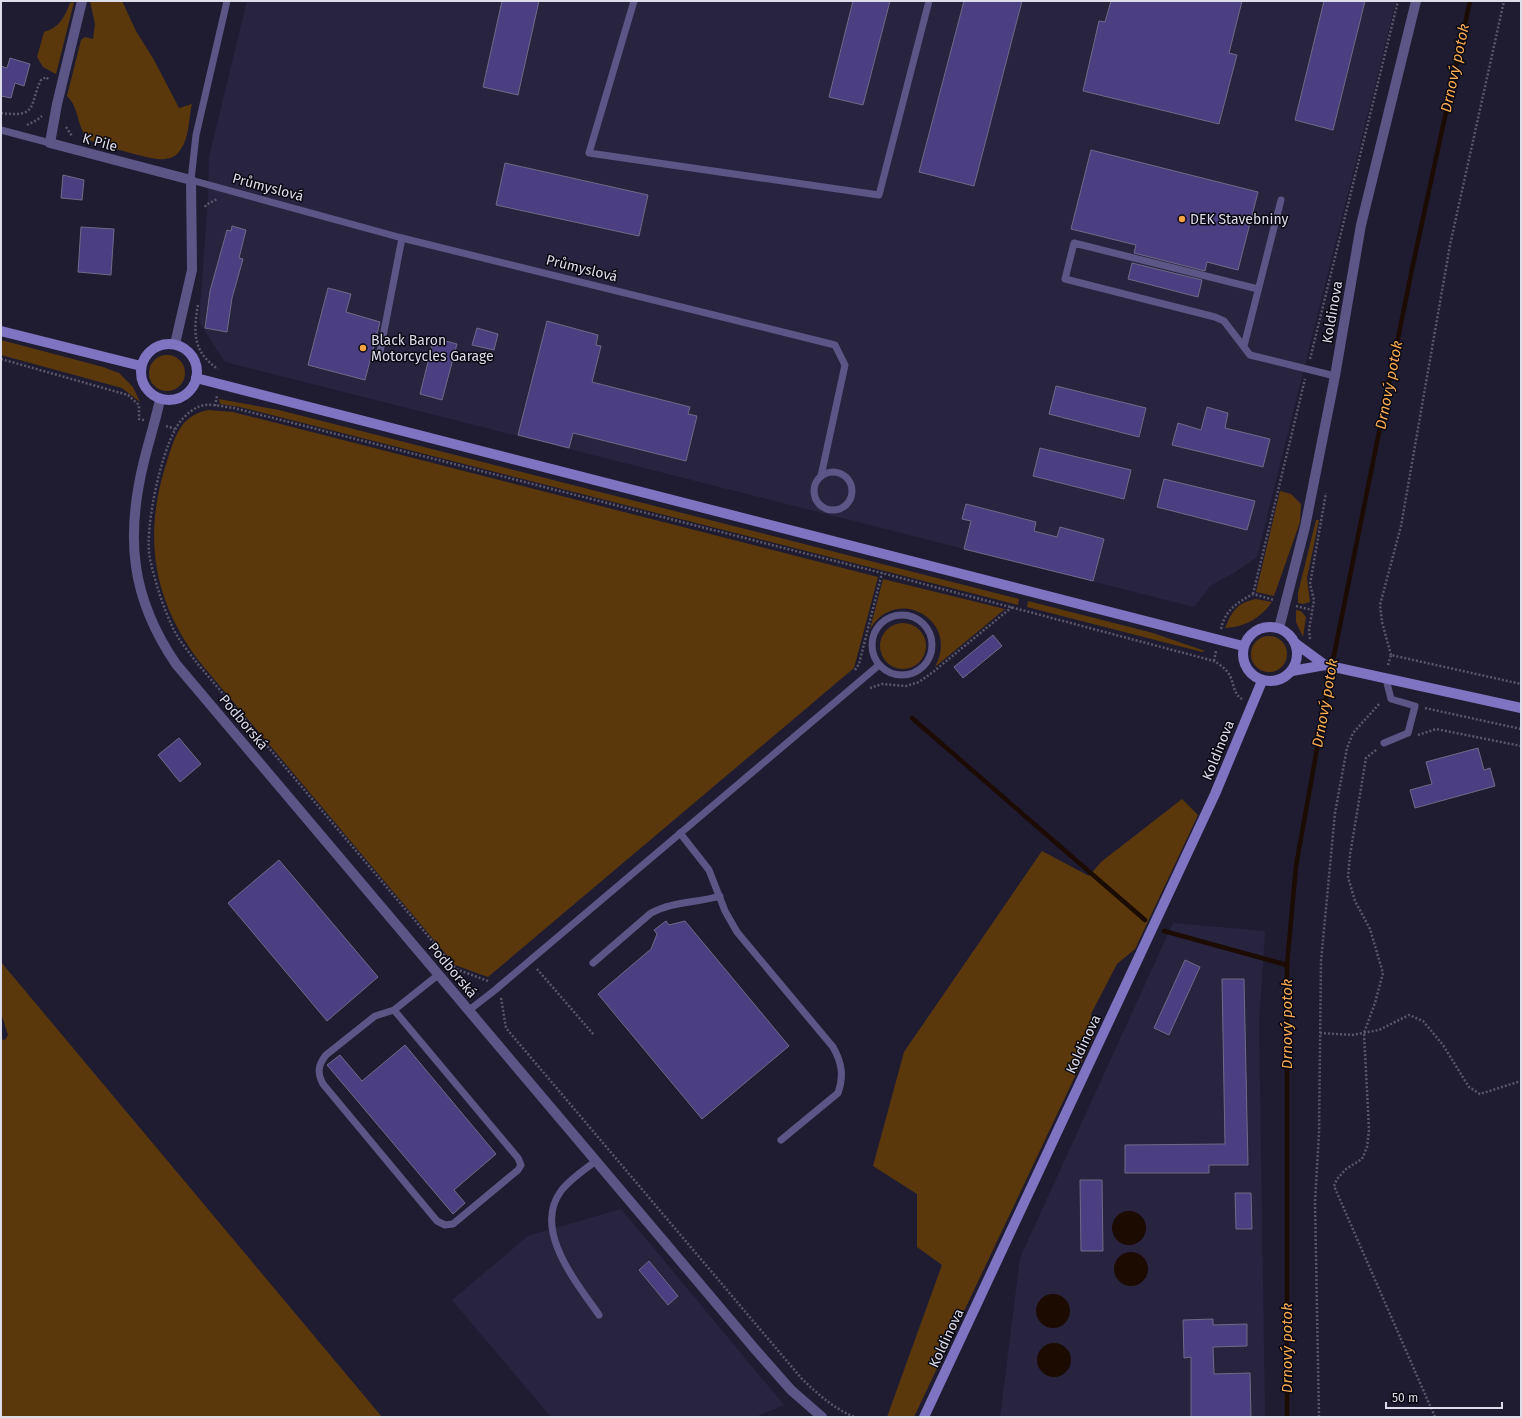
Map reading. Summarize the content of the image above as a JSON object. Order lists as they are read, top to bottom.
{
  "streets": {
    "main road": ["Koldinova"],
    "street": ["K Pile", "Podborská"],
    "lane": ["Průmyslová"]
  },
  "crossings": [
    ["K Pile", "Průmyslová"]
  ],
  "water": ["Drnový potok"],
  "places": ["DEK Stavebniny", "Black Baron Motorcycles Garage"],
  "scale_bar": "50 m"
}
